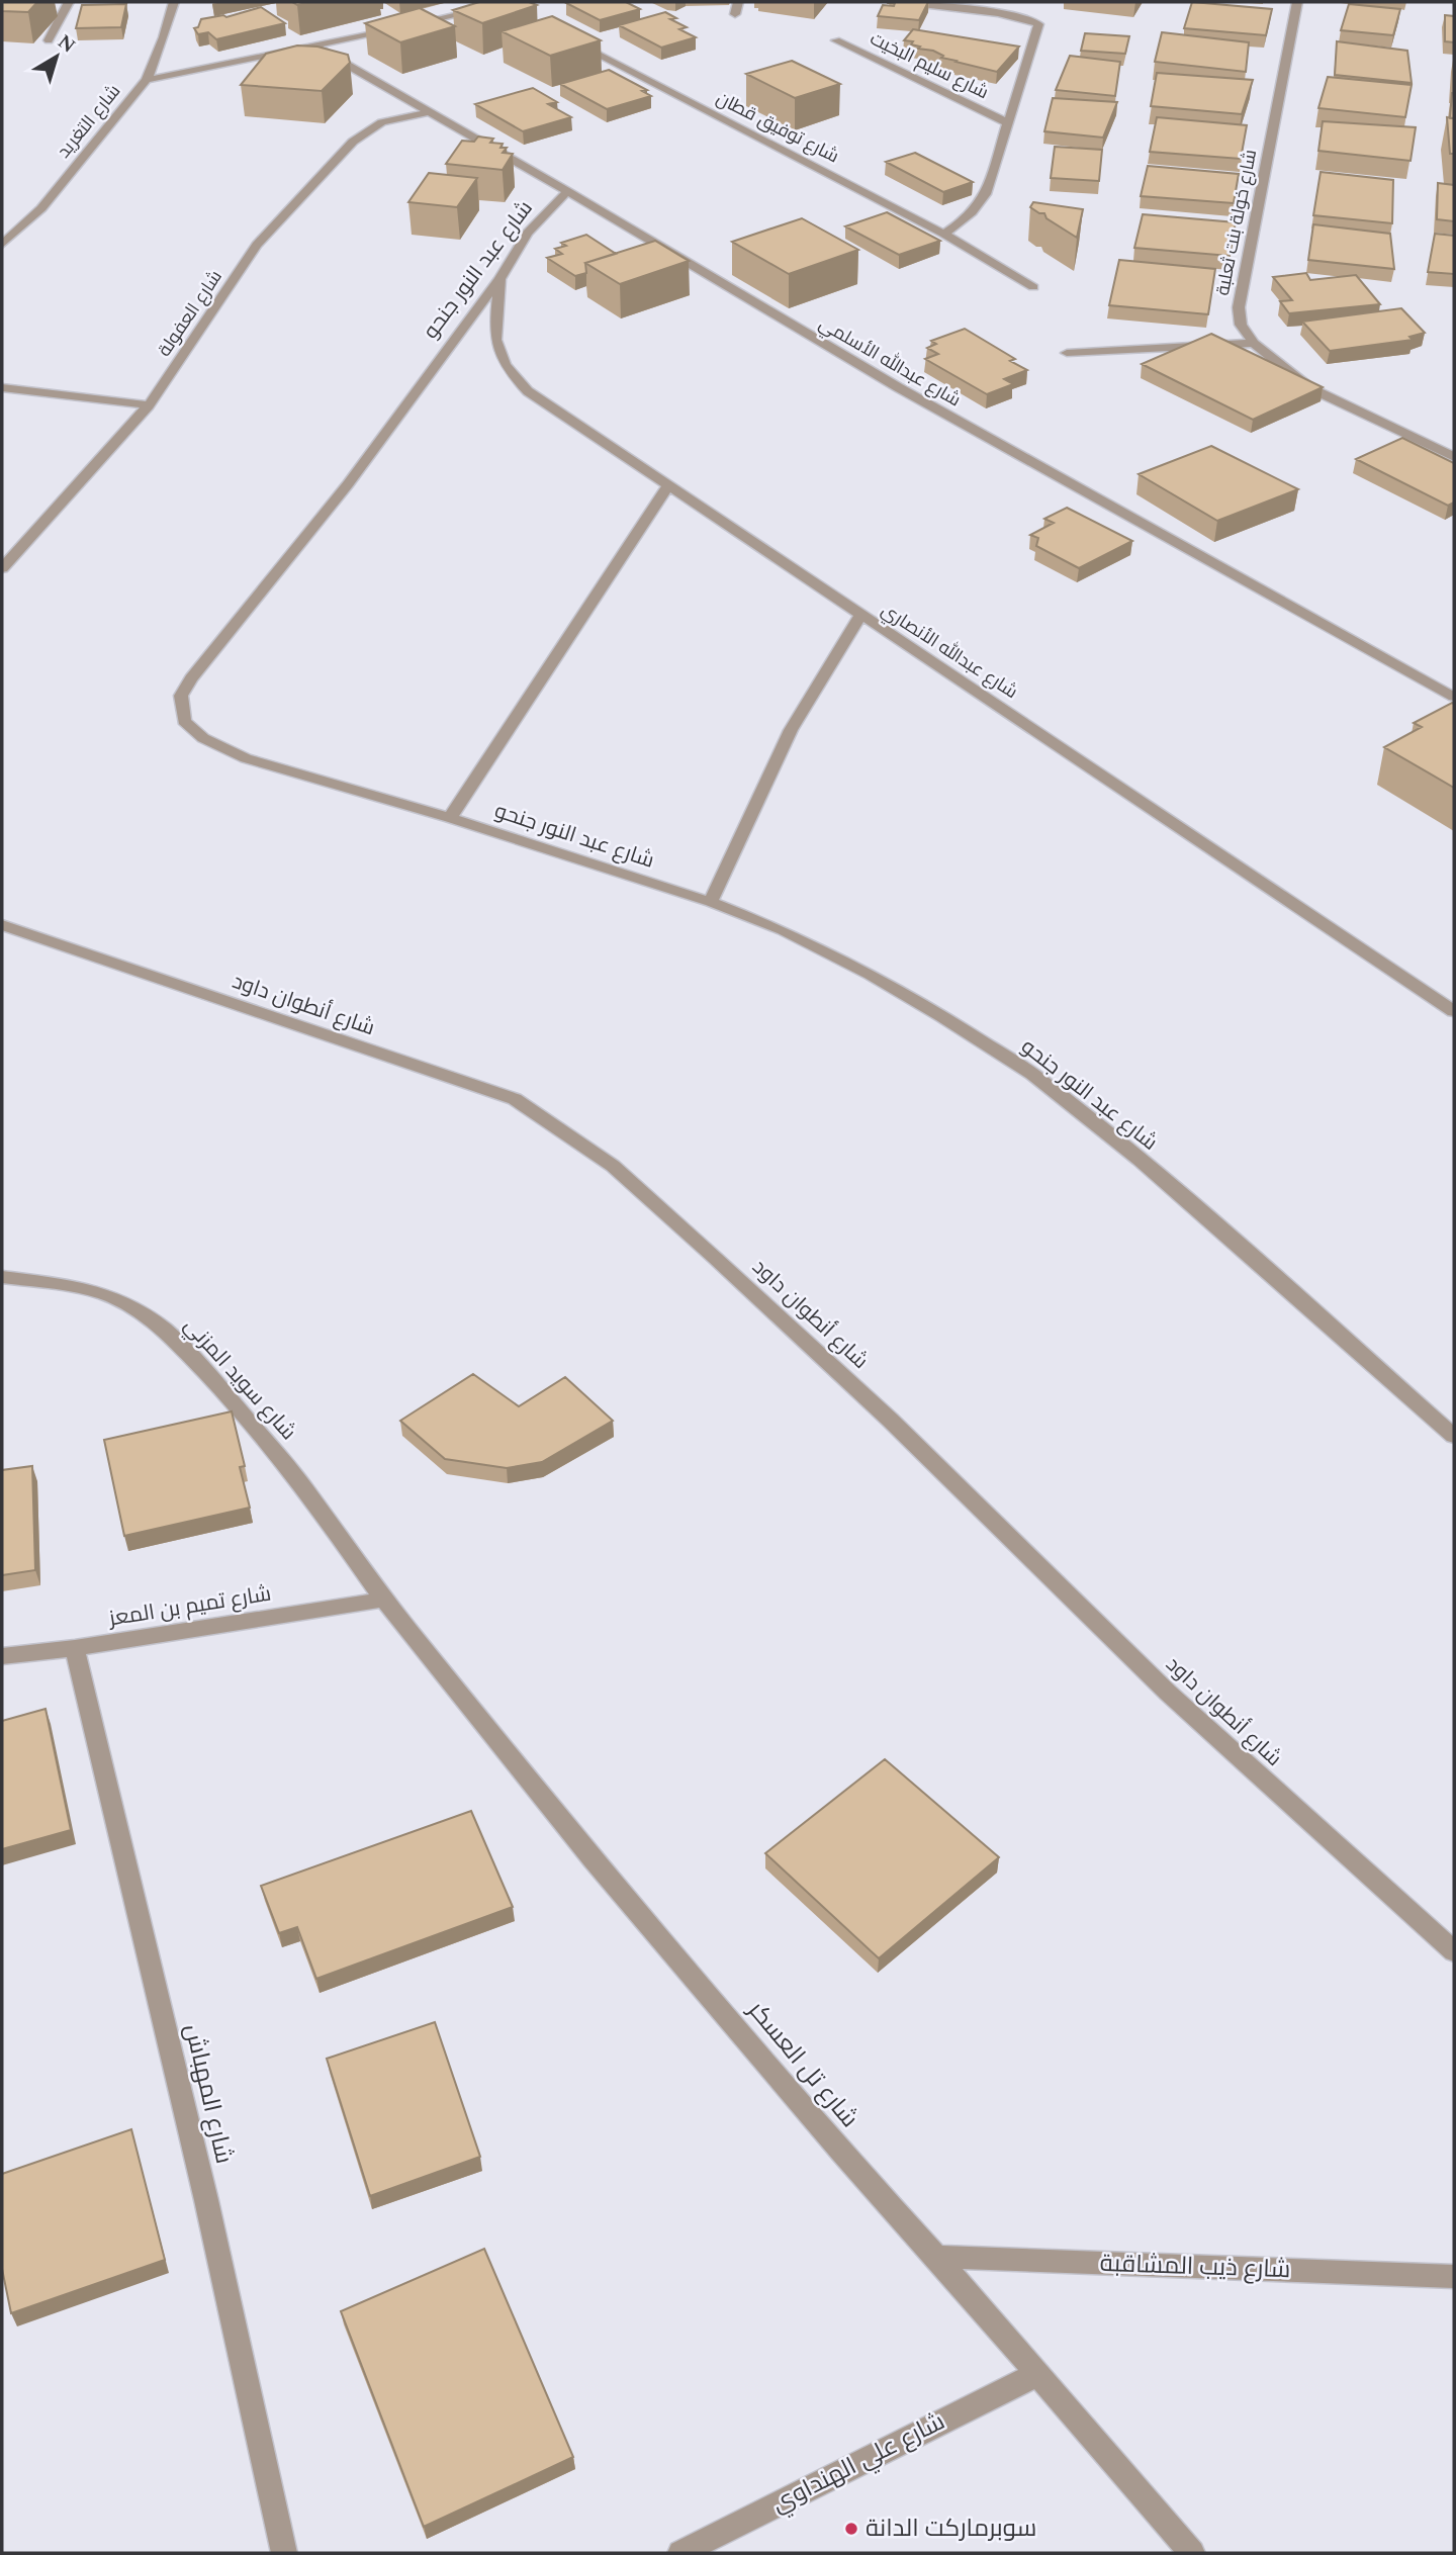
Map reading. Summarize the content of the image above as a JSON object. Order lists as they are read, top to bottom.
{
  "streets": {
    "street": [
      "شارع سليم البخيت",
      "شارع التغريد",
      "شارع توفيق قطان",
      "شارع خولة بنت ثعلبة",
      "شارع عبد النور جنحو",
      "شارع العفولة",
      "شارع عبدالله الأسلمي",
      "شارع عبدالله الأنصاري",
      "شارع أنطوان داود",
      "شارع سويد المزني",
      "شارع تميم بن المعز",
      "شارع تل العسكر",
      "شارع المهباش",
      "شارع ذيب المشاقبة",
      "شارع علي الهنداوي"
    ]
  },
  "crossings": [
    ["شارع سليم البخيت", "شارع توفيق قطان"],
    ["شارع عبد النور جنحو", "شارع عبدالله الأسلمي"],
    ["شارع عبد النور جنحو", "شارع عبدالله الأنصاري"],
    ["شارع العفولة", "شارع عبدالله الأسلمي"],
    ["شارع سويد المزني", "شارع تميم بن المعز"],
    ["شارع سويد المزني", "شارع تل العسكر"],
    ["شارع تميم بن المعز", "شارع تل العسكر"],
    ["شارع تميم بن المعز", "شارع المهباش"],
    ["شارع تل العسكر", "شارع ذيب المشاقبة"],
    ["شارع تل العسكر", "شارع علي الهنداوي"]
  ],
  "places": ["سوبرماركت الدانة"],
  "north": "top right"
}
